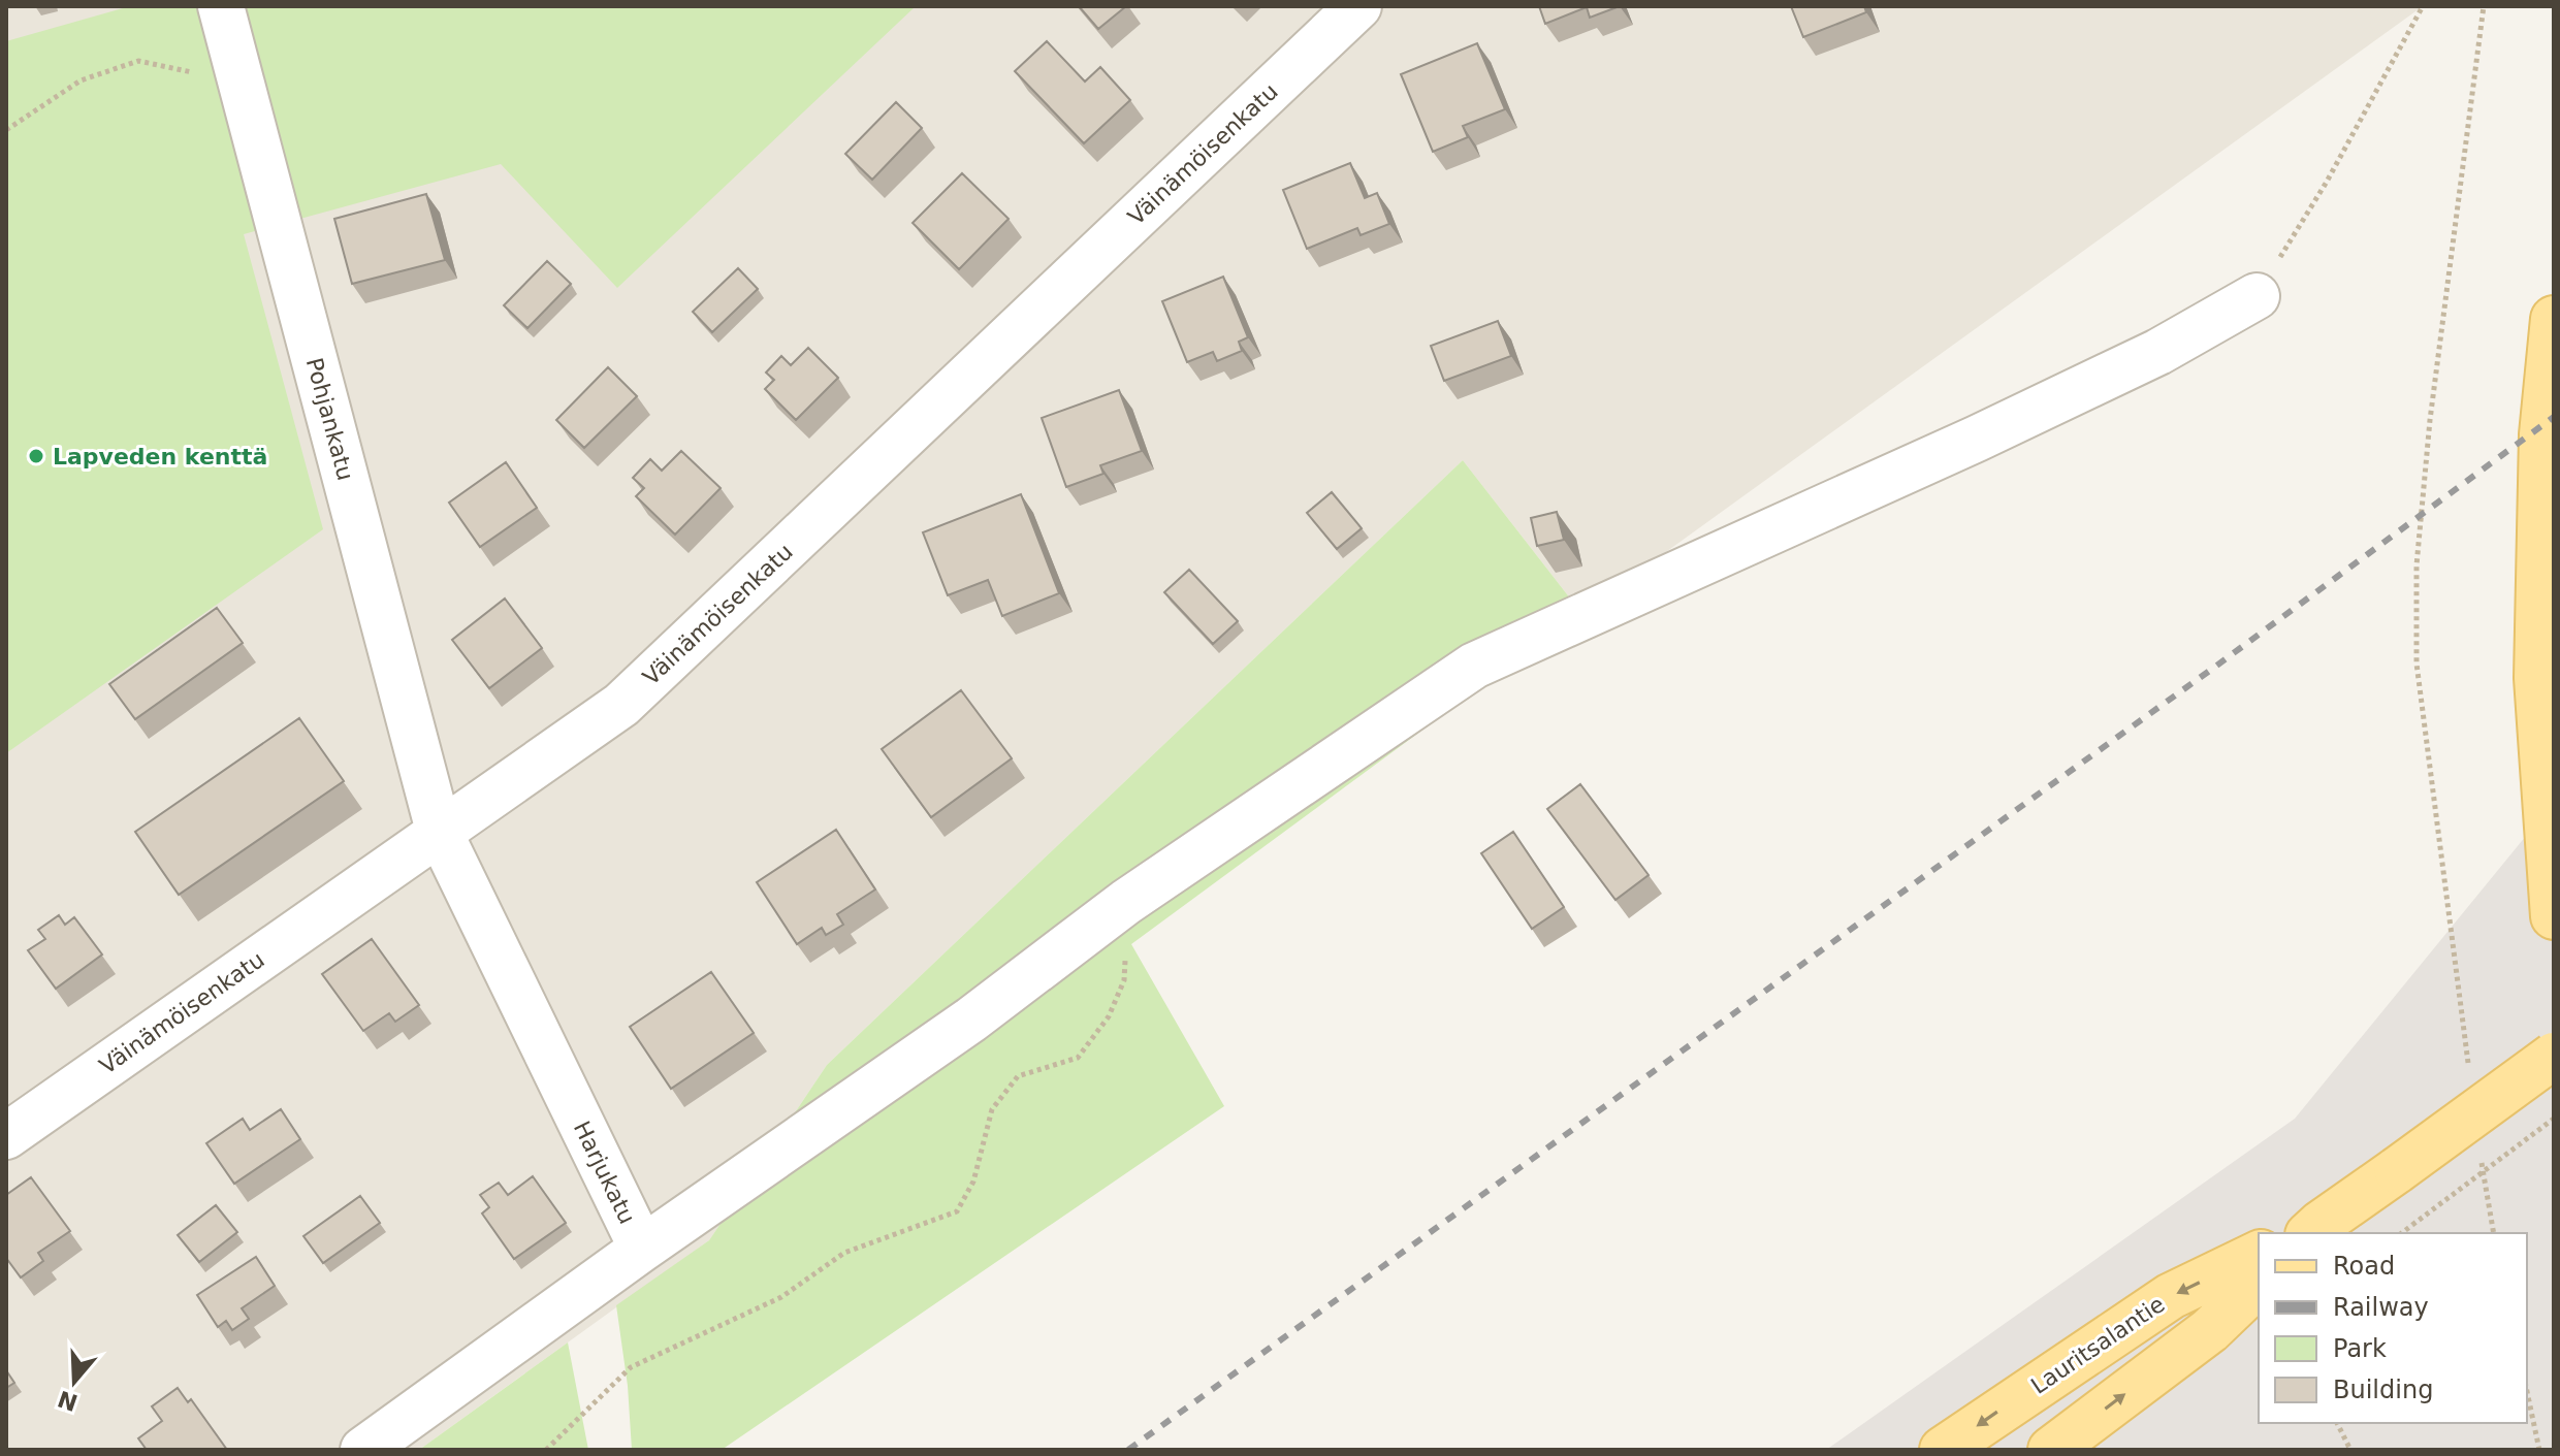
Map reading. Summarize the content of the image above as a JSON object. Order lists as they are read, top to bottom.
{
  "streets": {
    "main road": ["Lauritsalantie"],
    "street": ["Väinämöisenkatu", "Pohjankatu", "Harjukatu"]
  },
  "crossings": [
    ["Väinämöisenkatu", "Pohjankatu"],
    ["Väinämöisenkatu", "Harjukatu"],
    ["Pohjankatu", "Harjukatu"]
  ],
  "places": ["Lapveden kenttä"],
  "legend": [
    "Road",
    "Railway",
    "Park",
    "Building"
  ],
  "north": "bottom"
}
